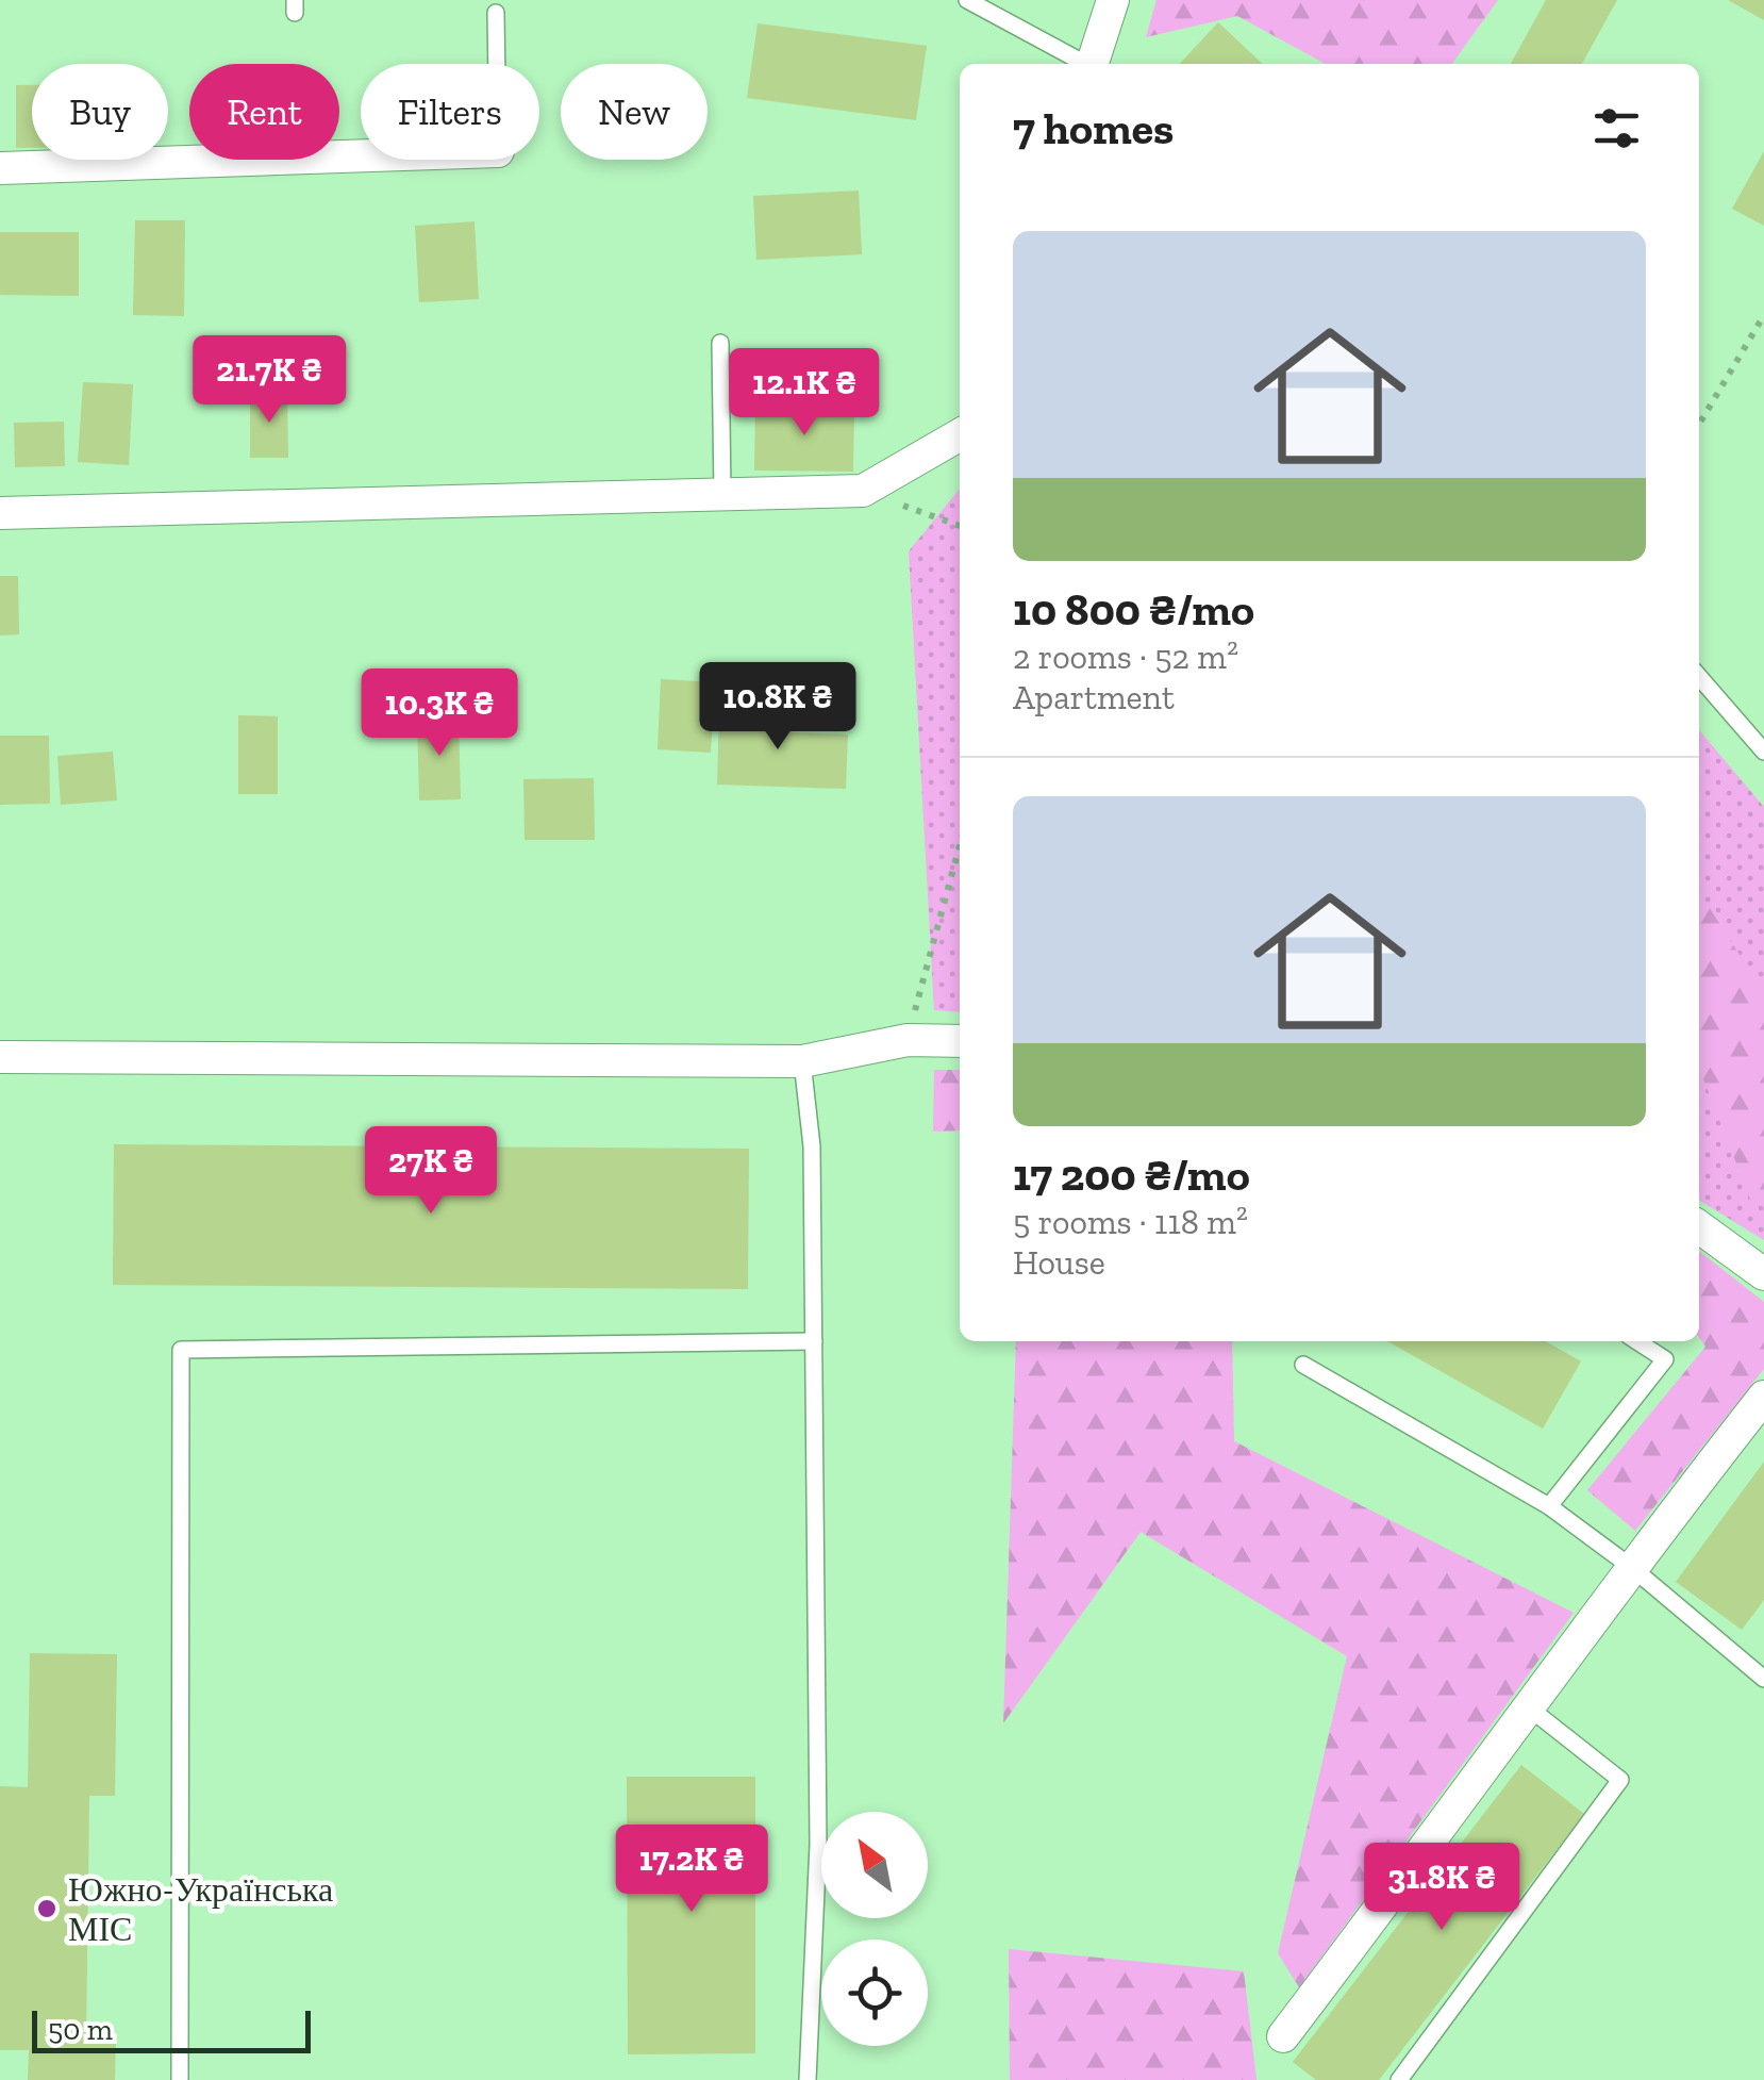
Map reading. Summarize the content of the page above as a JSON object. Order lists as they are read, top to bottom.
{
  "places": ["Южно-Українська МІС"],
  "scale_bar": "50 m",
  "north": "top left",
  "page": {
    "chip": [
      "Buy",
      "Rent",
      "Filters",
      "New"
    ],
    "heading": "7 homes",
    "list": [
      {
        "name": "10 800 ₴/mo",
        "note": "2 rooms · 52 m² · Apartment"
      },
      {
        "name": "17 200 ₴/mo",
        "note": "5 rooms · 118 m² · House"
      }
    ],
    "price": [
      "21.7K ₴",
      "12.1K ₴",
      "10.8K ₴",
      "10.3K ₴",
      "27K ₴",
      "17.2K ₴",
      "31.8K ₴"
    ],
    "scale": "50 m"
  }
}
